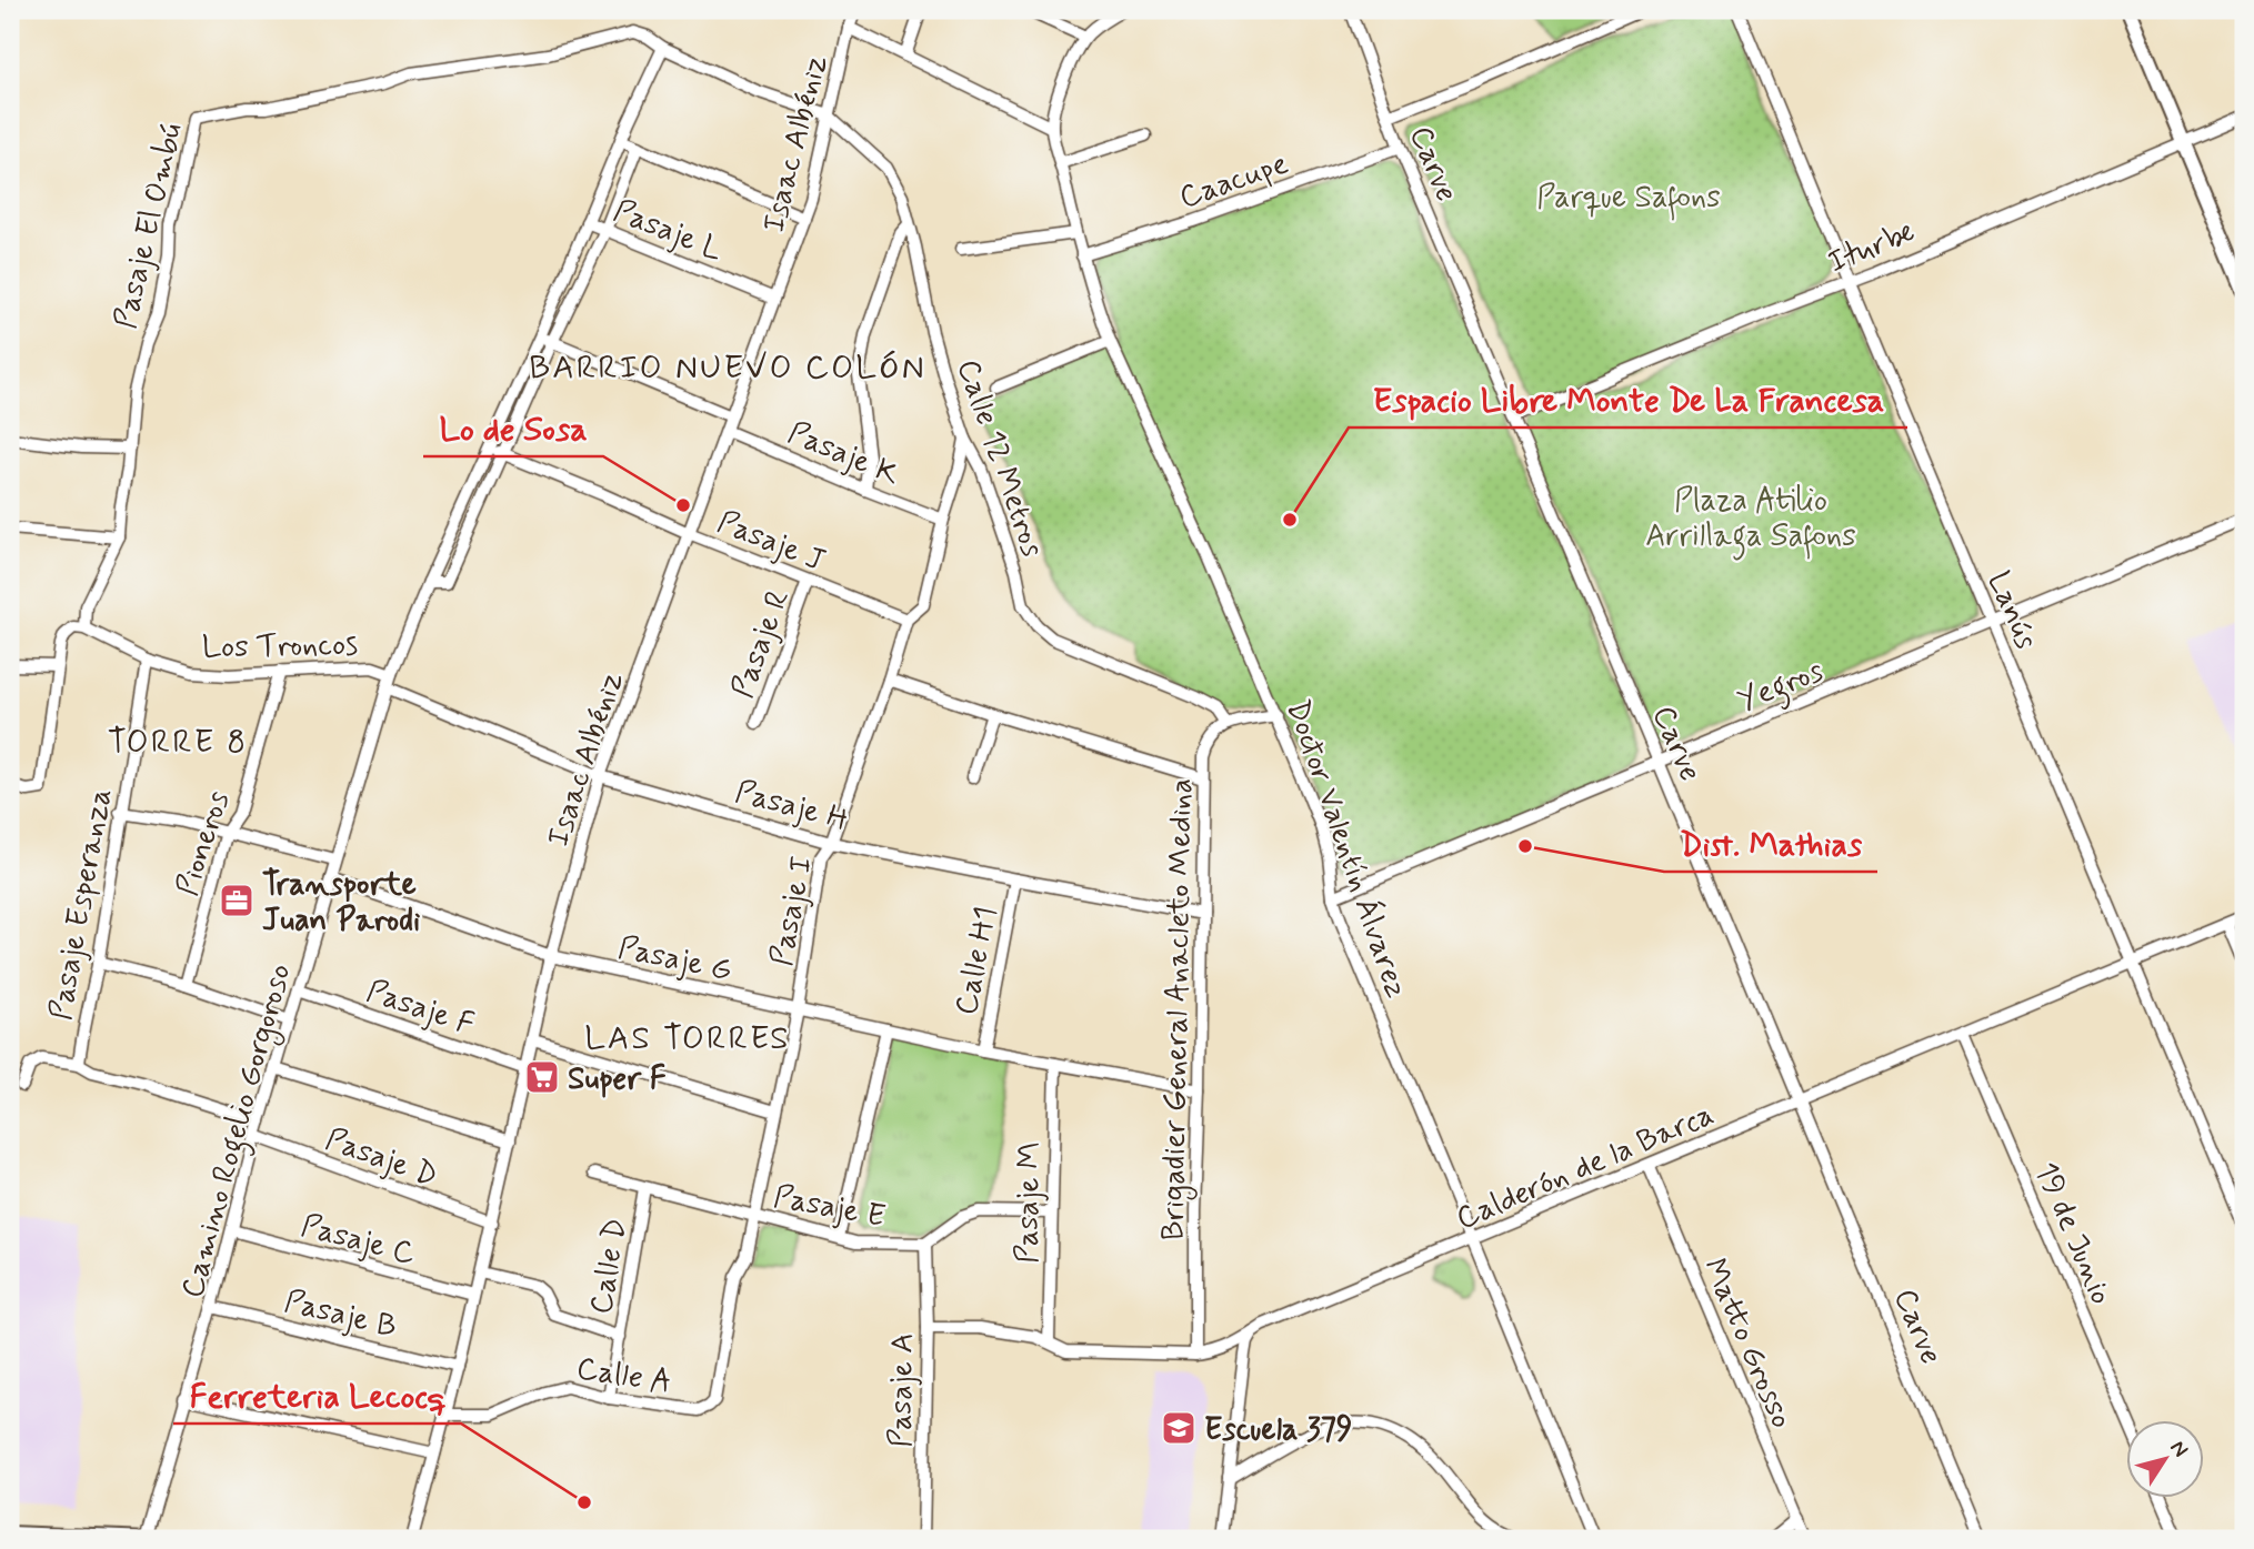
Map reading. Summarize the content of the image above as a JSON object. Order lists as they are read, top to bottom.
{
  "streets": {
    "street": [
      "Isaac Albéniz",
      "Carve",
      "Caacupe",
      "Pasaje El Ombú",
      "Pasaje L",
      "Iturbe",
      "Pasaje K",
      "Calle 12 Metros",
      "Pasaje J",
      "Lanús",
      "Pasaje R",
      "Los Troncos",
      "Yegros",
      "Pasaje H",
      "Pioneros",
      "Doctor Valentín Álvarez",
      "Pasaje Esperanza",
      "Pasaje I",
      "Pasaje G",
      "Calle H1",
      "Pasaje F",
      "Brigadier General Anacleto Medina",
      "Camino Rogelio Gorgoroso",
      "Pasaje D",
      "Calderón de la Barca",
      "Pasaje M",
      "Pasaje E",
      "19 de Junio",
      "Pasaje C",
      "Calle D",
      "Pasaje B",
      "Matto Grosso",
      "Calle A",
      "Pasaje A"
    ]
  },
  "crossings": [
    ["Isaac Albéniz", "Pasaje L"],
    ["Isaac Albéniz", "Pasaje K"],
    ["Isaac Albéniz", "Calle 12 Metros"],
    ["Isaac Albéniz", "Pasaje J"],
    ["Isaac Albéniz", "Pasaje H"],
    ["Isaac Albéniz", "Pasaje G"],
    ["Isaac Albéniz", "Pasaje F"],
    ["Isaac Albéniz", "Pasaje D"],
    ["Isaac Albéniz", "Pasaje C"],
    ["Isaac Albéniz", "Pasaje B"],
    ["Isaac Albéniz", "Calle A"],
    ["Carve", "Caacupe"],
    ["Carve", "Iturbe"],
    ["Carve", "Yegros"],
    ["Carve", "Calderón de la Barca"],
    ["Caacupe", "Doctor Valentín Álvarez"],
    ["Pasaje El Ombú", "Los Troncos"],
    ["Pasaje El Ombú", "Camino Rogelio Gorgoroso"],
    ["Pasaje L", "Camino Rogelio Gorgoroso"],
    ["Iturbe", "Lanús"],
    ["Pasaje K", "Pasaje I"],
    ["Calle 12 Metros", "Pasaje I"],
    ["Calle 12 Metros", "Brigadier General Anacleto Medina"],
    ["Pasaje J", "Pasaje R"],
    ["Pasaje J", "Pasaje I"],
    ["Pasaje J", "Camino Rogelio Gorgoroso"],
    ["Lanús", "Yegros"],
    ["Lanús", "Calderón de la Barca"],
    ["Los Troncos", "Pioneros"],
    ["Los Troncos", "Pasaje Esperanza"],
    ["Los Troncos", "Camino Rogelio Gorgoroso"],
    ["Yegros", "Doctor Valentín Álvarez"],
    ["Pasaje H", "Pasaje I"],
    ["Pasaje H", "Calle H1"],
    ["Pasaje H", "Brigadier General Anacleto Medina"],
    ["Pasaje H", "Camino Rogelio Gorgoroso"],
    ["Doctor Valentín Álvarez", "Calderón de la Barca"],
    ["Pasaje I", "Pasaje G"],
    ["Pasaje I", "Pasaje E"],
    ["Pasaje I", "Calle A"],
    ["Pasaje G", "Calle H1"],
    ["Pasaje G", "Brigadier General Anacleto Medina"],
    ["Pasaje G", "Camino Rogelio Gorgoroso"],
    ["Pasaje G", "Pasaje M"],
    ["Pasaje F", "Camino Rogelio Gorgoroso"],
    ["Brigadier General Anacleto Medina", "Calderón de la Barca"],
    ["Camino Rogelio Gorgoroso", "Pasaje D"],
    ["Camino Rogelio Gorgoroso", "Pasaje C"],
    ["Camino Rogelio Gorgoroso", "Pasaje B"],
    ["Calderón de la Barca", "Pasaje M"],
    ["Calderón de la Barca", "19 de Junio"],
    ["Calderón de la Barca", "Matto Grosso"],
    ["Calderón de la Barca", "Pasaje A"],
    ["Pasaje M", "Pasaje E"],
    ["Pasaje E", "Calle D"],
    ["Pasaje E", "Pasaje A"],
    ["Calle D", "Calle A"]
  ],
  "districts": ["BARRIO NUEVO COLÓN", "TORRE 8", "LAS TORRES"],
  "parks": ["Parque Safons", "Plaza Atilio Arrillaga Safons"],
  "places": {
    "other": [
      "Lo de Sosa",
      "Espacio Libre Monte De La Francesa",
      "Dist. Mathias",
      "Ferreteria Lecocq"
    ],
    "office": ["Transporte Juan Parodi"],
    "supermarket": ["Super F"],
    "school or university": ["Escuela 379"]
  },
  "north": "top right"
}
